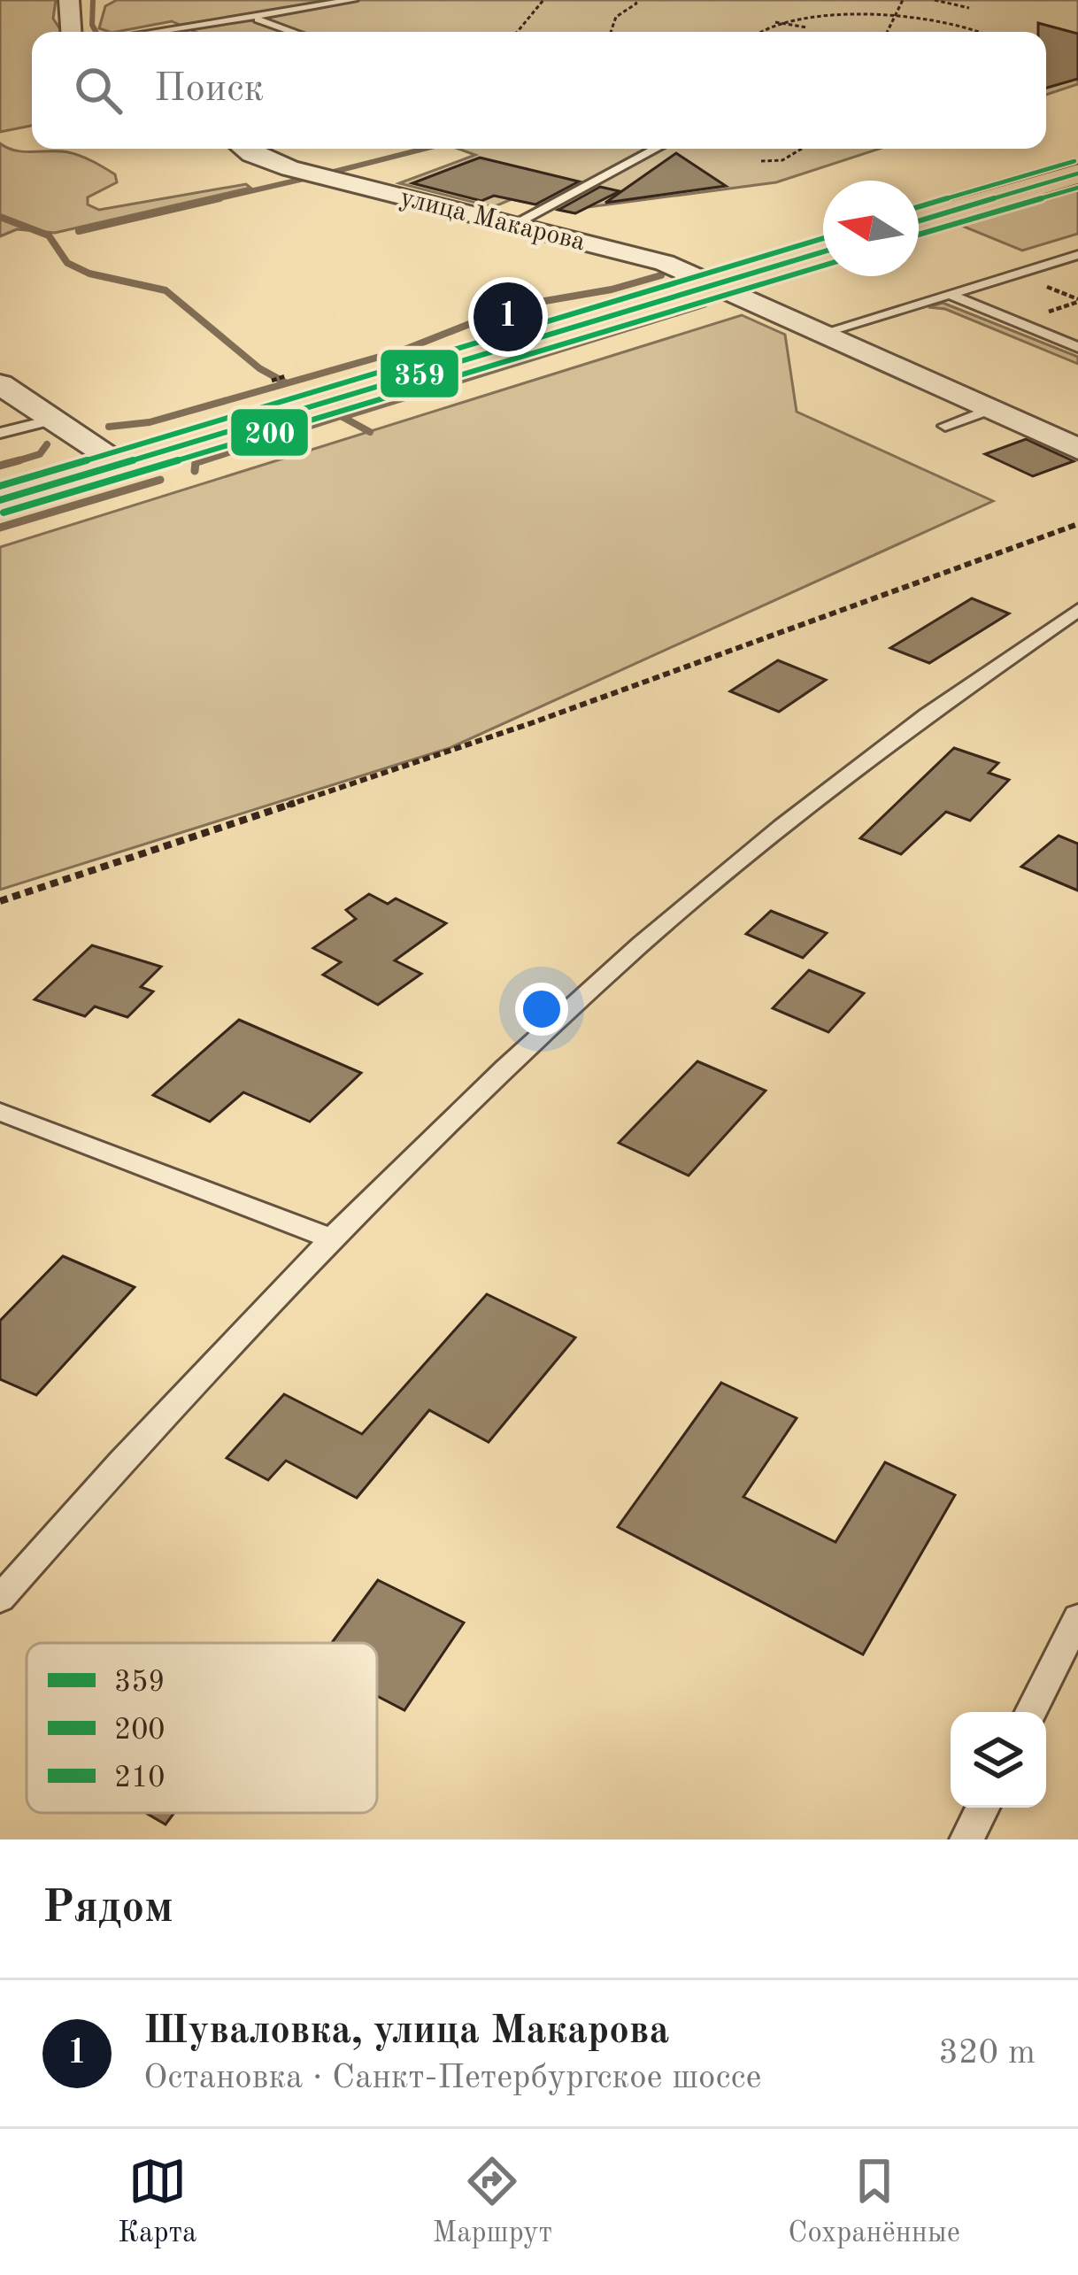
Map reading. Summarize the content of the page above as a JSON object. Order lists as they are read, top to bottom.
{
  "streets": {
    "street": ["улица Макарова"]
  },
  "lines": ["transit line 210", "transit line 359", "transit line 200"],
  "legend": ["359", "200", "210"],
  "north": "left",
  "page": {
    "search": "Поиск",
    "pins": "1",
    "heading": "Рядом",
    "list": [
      {
        "mark": "1",
        "name": "Шуваловка, улица Макарова",
        "note": "Остановка · Санкт-Петербургское шоссе",
        "value": "320 m"
      }
    ],
    "nav": ["Карта", "Маршрут", "Сохранённые"]
  }
}
